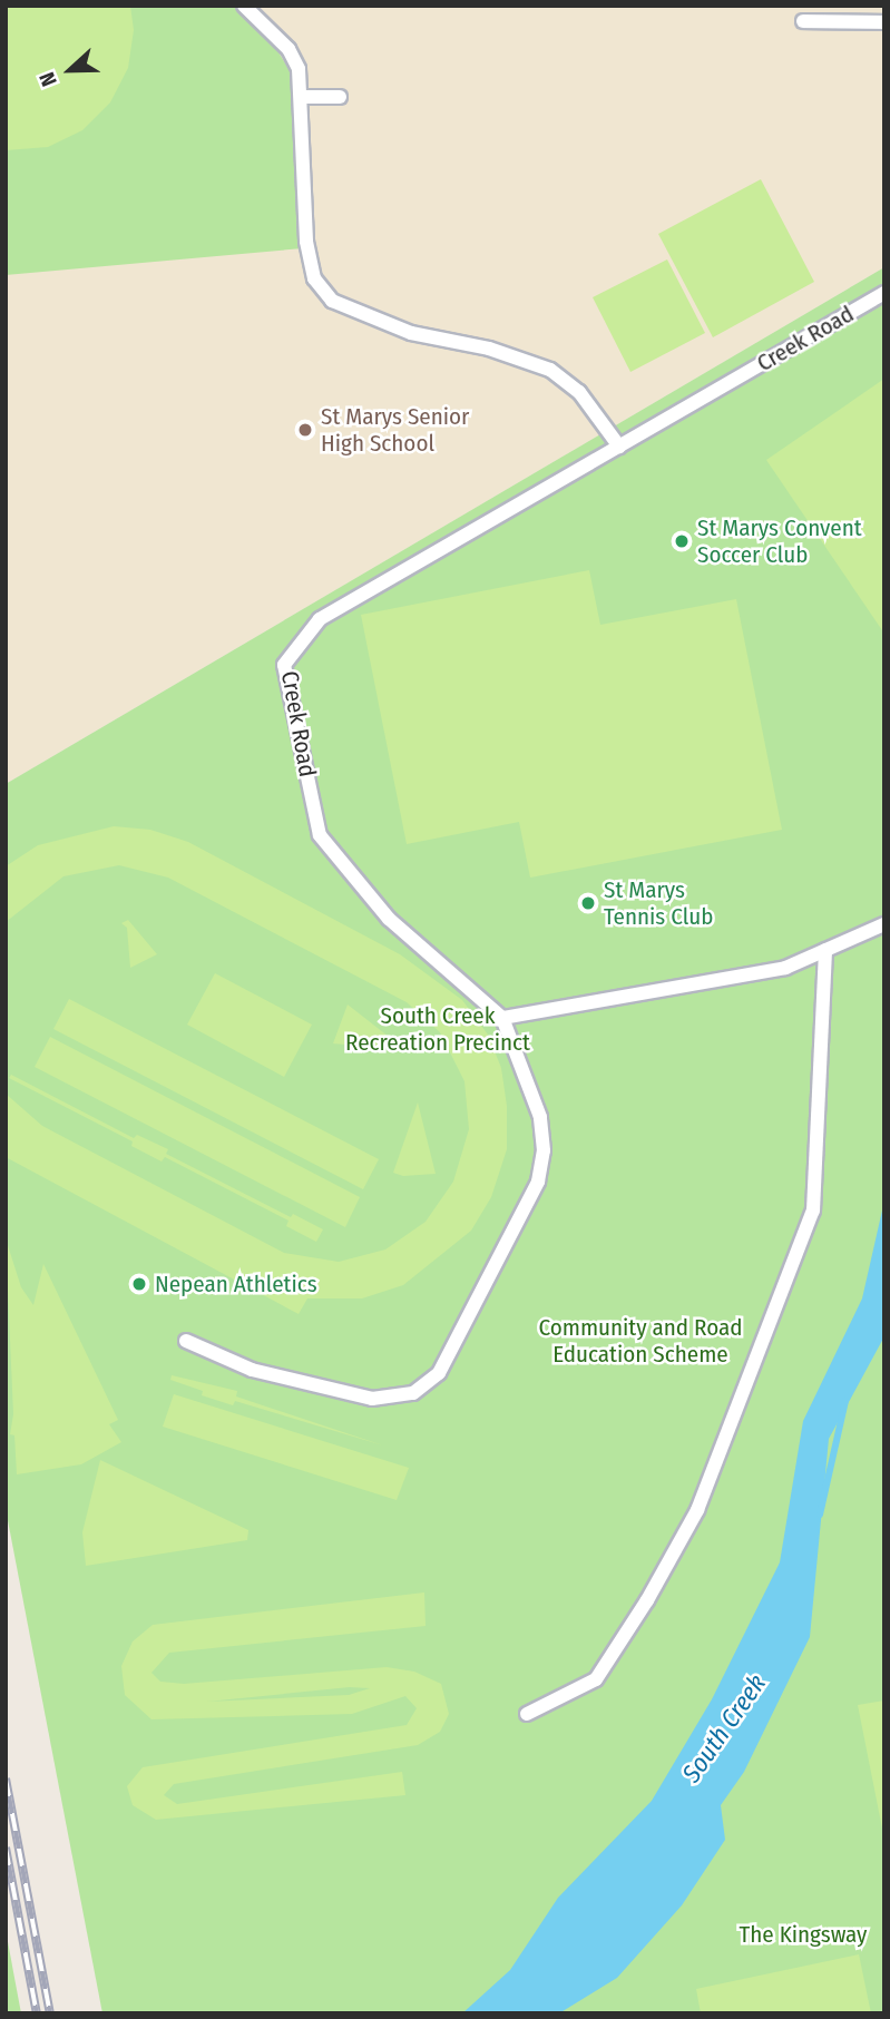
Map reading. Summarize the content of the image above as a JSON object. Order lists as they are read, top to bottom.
{
  "streets": {
    "lane": ["Creek Road"]
  },
  "water": ["South Creek"],
  "parks": ["South Creek Recreation Precinct", "Community and Road Education Scheme", "The Kingsway"],
  "places": [
    "St Marys Senior High School",
    "St Marys Convent Soccer Club",
    "St Marys Tennis Club",
    "Nepean Athletics"
  ],
  "north": "left"
}
